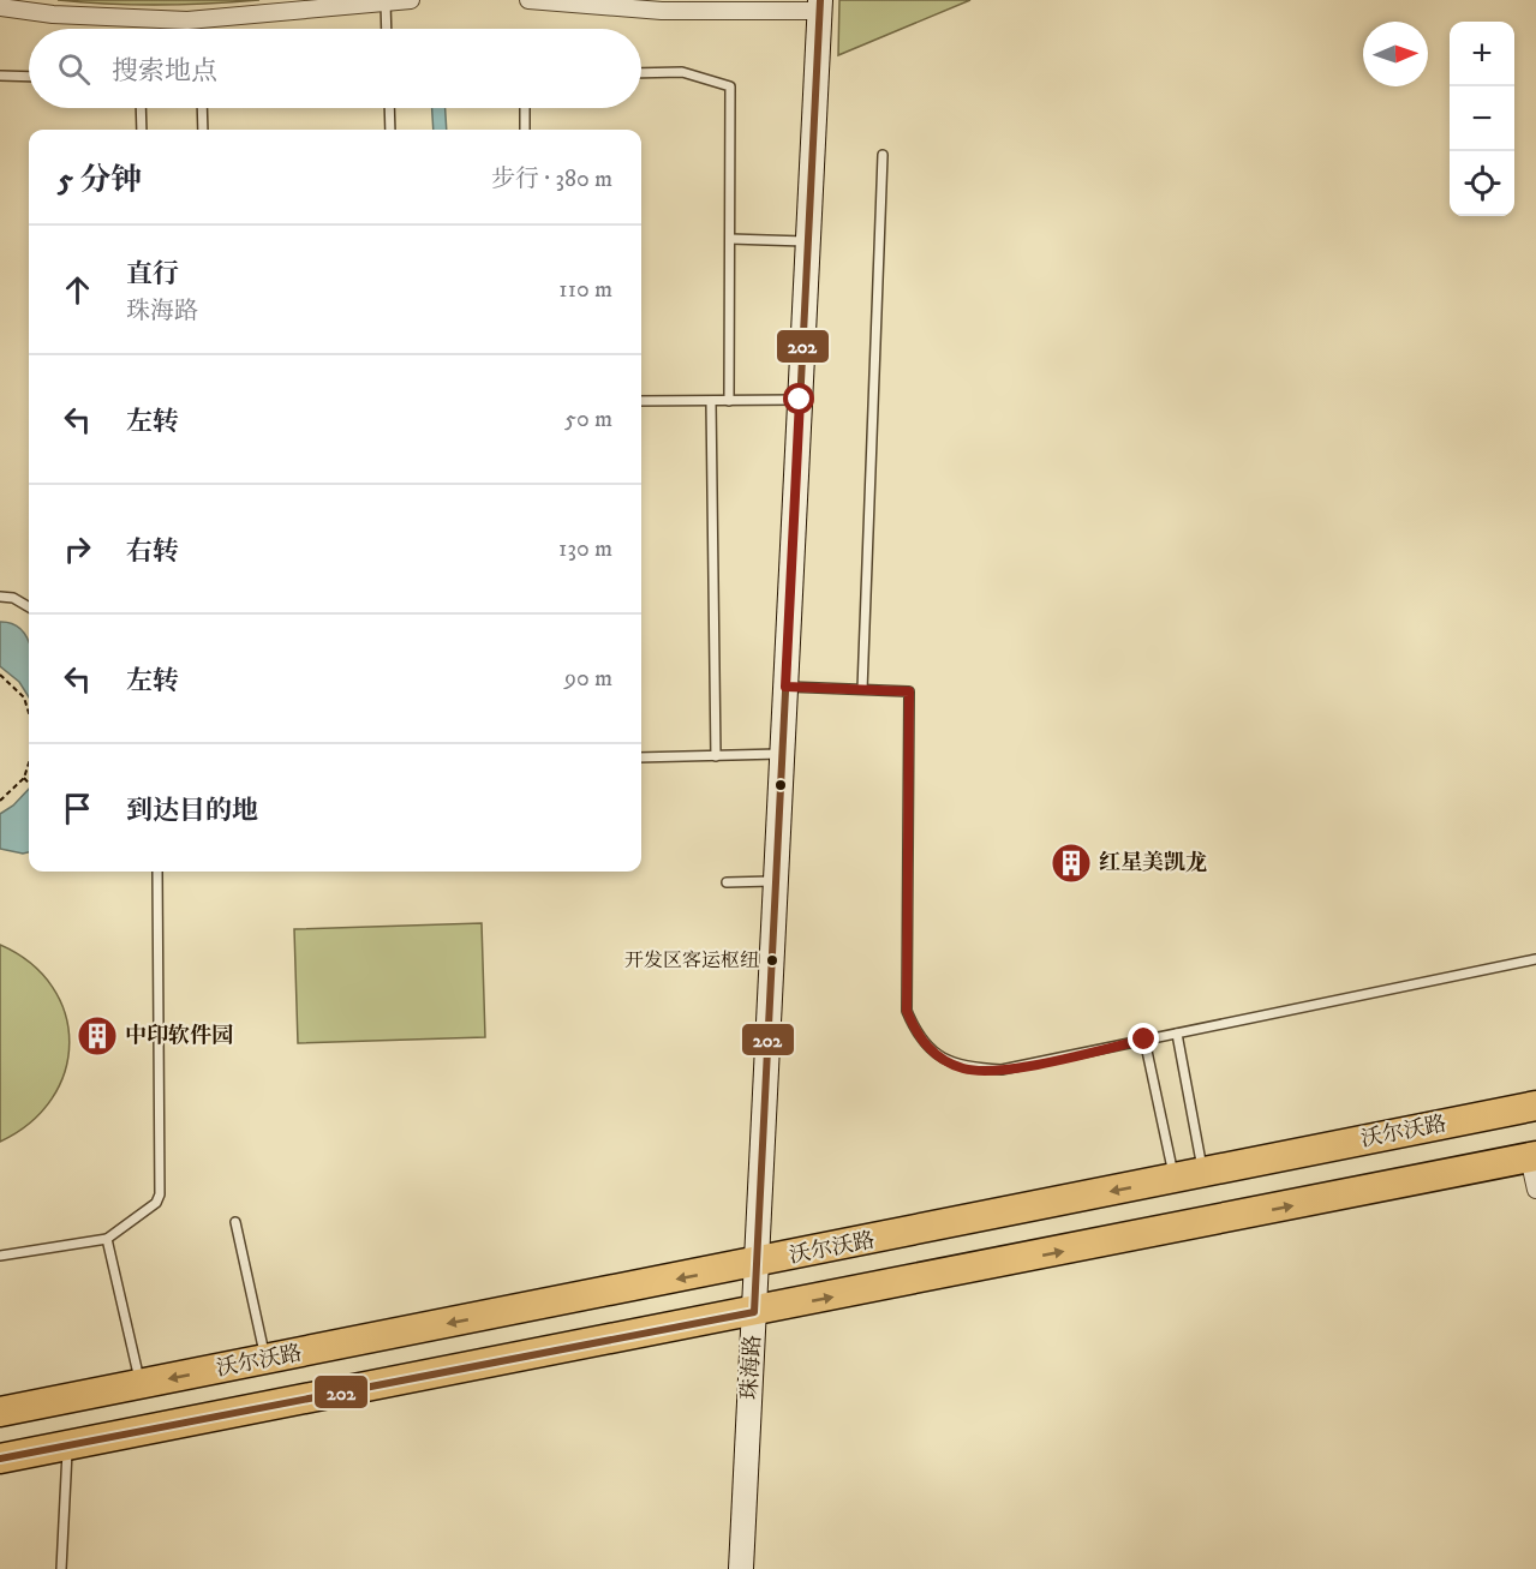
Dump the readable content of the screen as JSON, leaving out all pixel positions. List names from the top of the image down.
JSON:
{
  "streets": {
    "highway": ["沃尔沃路"],
    "main road": ["珠海路"]
  },
  "crossings": [
    ["沃尔沃路", "珠海路"]
  ],
  "places": {
    "building": ["红星美凯龙", "中印软件园"],
    "other": ["开发区客运枢纽"]
  },
  "lines": ["transit line 202"],
  "north": "right",
  "page": {
    "map_buttons": ["+", "−"],
    "search": "搜索地点",
    "heading": ["5 分钟", "步行 · 380 m"],
    "list": [
      ["直行", "珠海路", "110 m"],
      ["左转", "50 m"],
      ["右转", "130 m"],
      ["左转", "90 m"],
      "到达目的地"
    ]
  }
}
